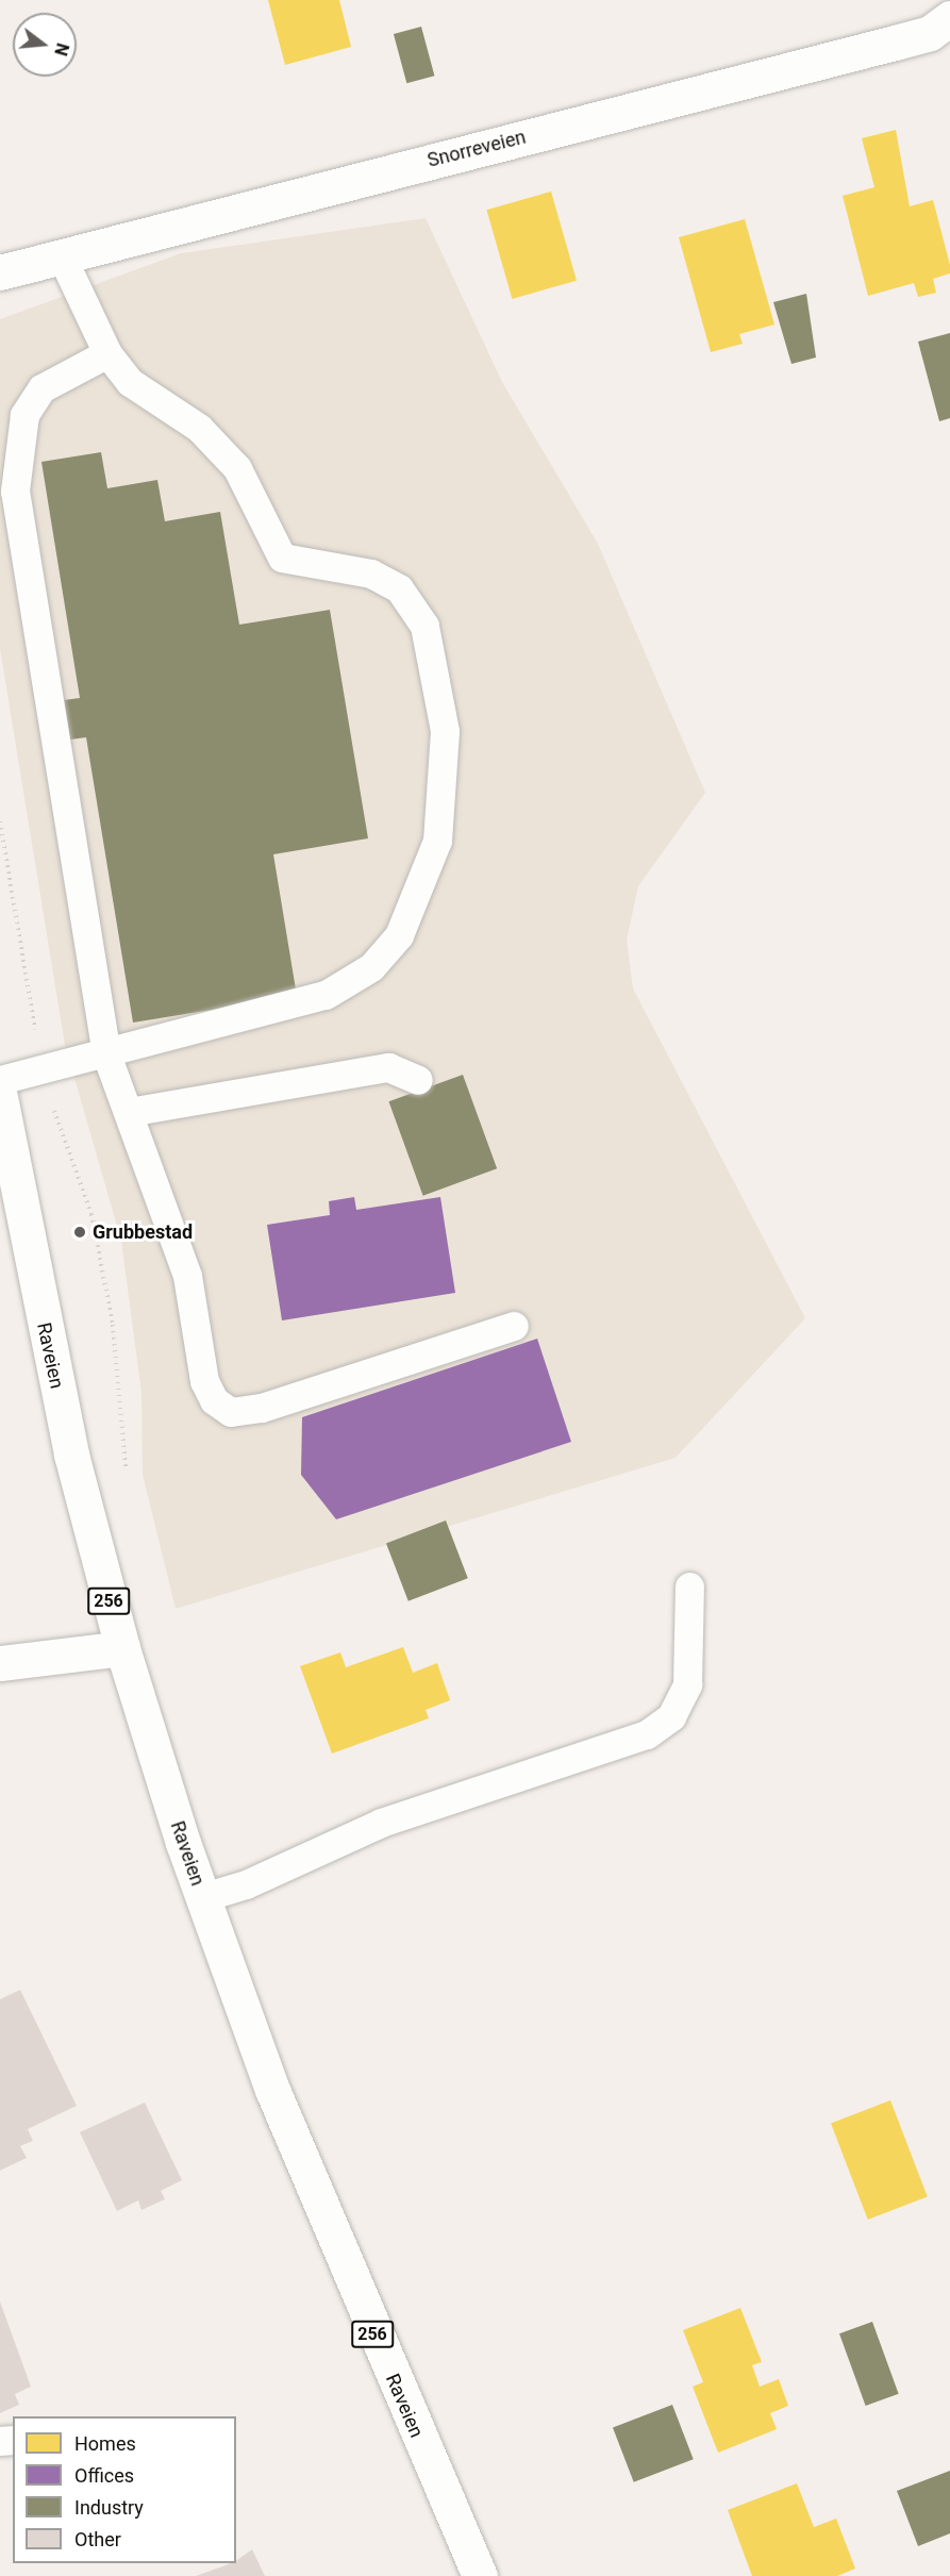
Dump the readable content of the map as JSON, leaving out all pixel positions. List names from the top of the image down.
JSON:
{
  "streets": {
    "main road": ["Snorreveien", "Raveien", "256"]
  },
  "places": ["Grubbestad"],
  "legend": [
    "Homes",
    "Offices",
    "Industry",
    "Other"
  ],
  "north": "right"
}
